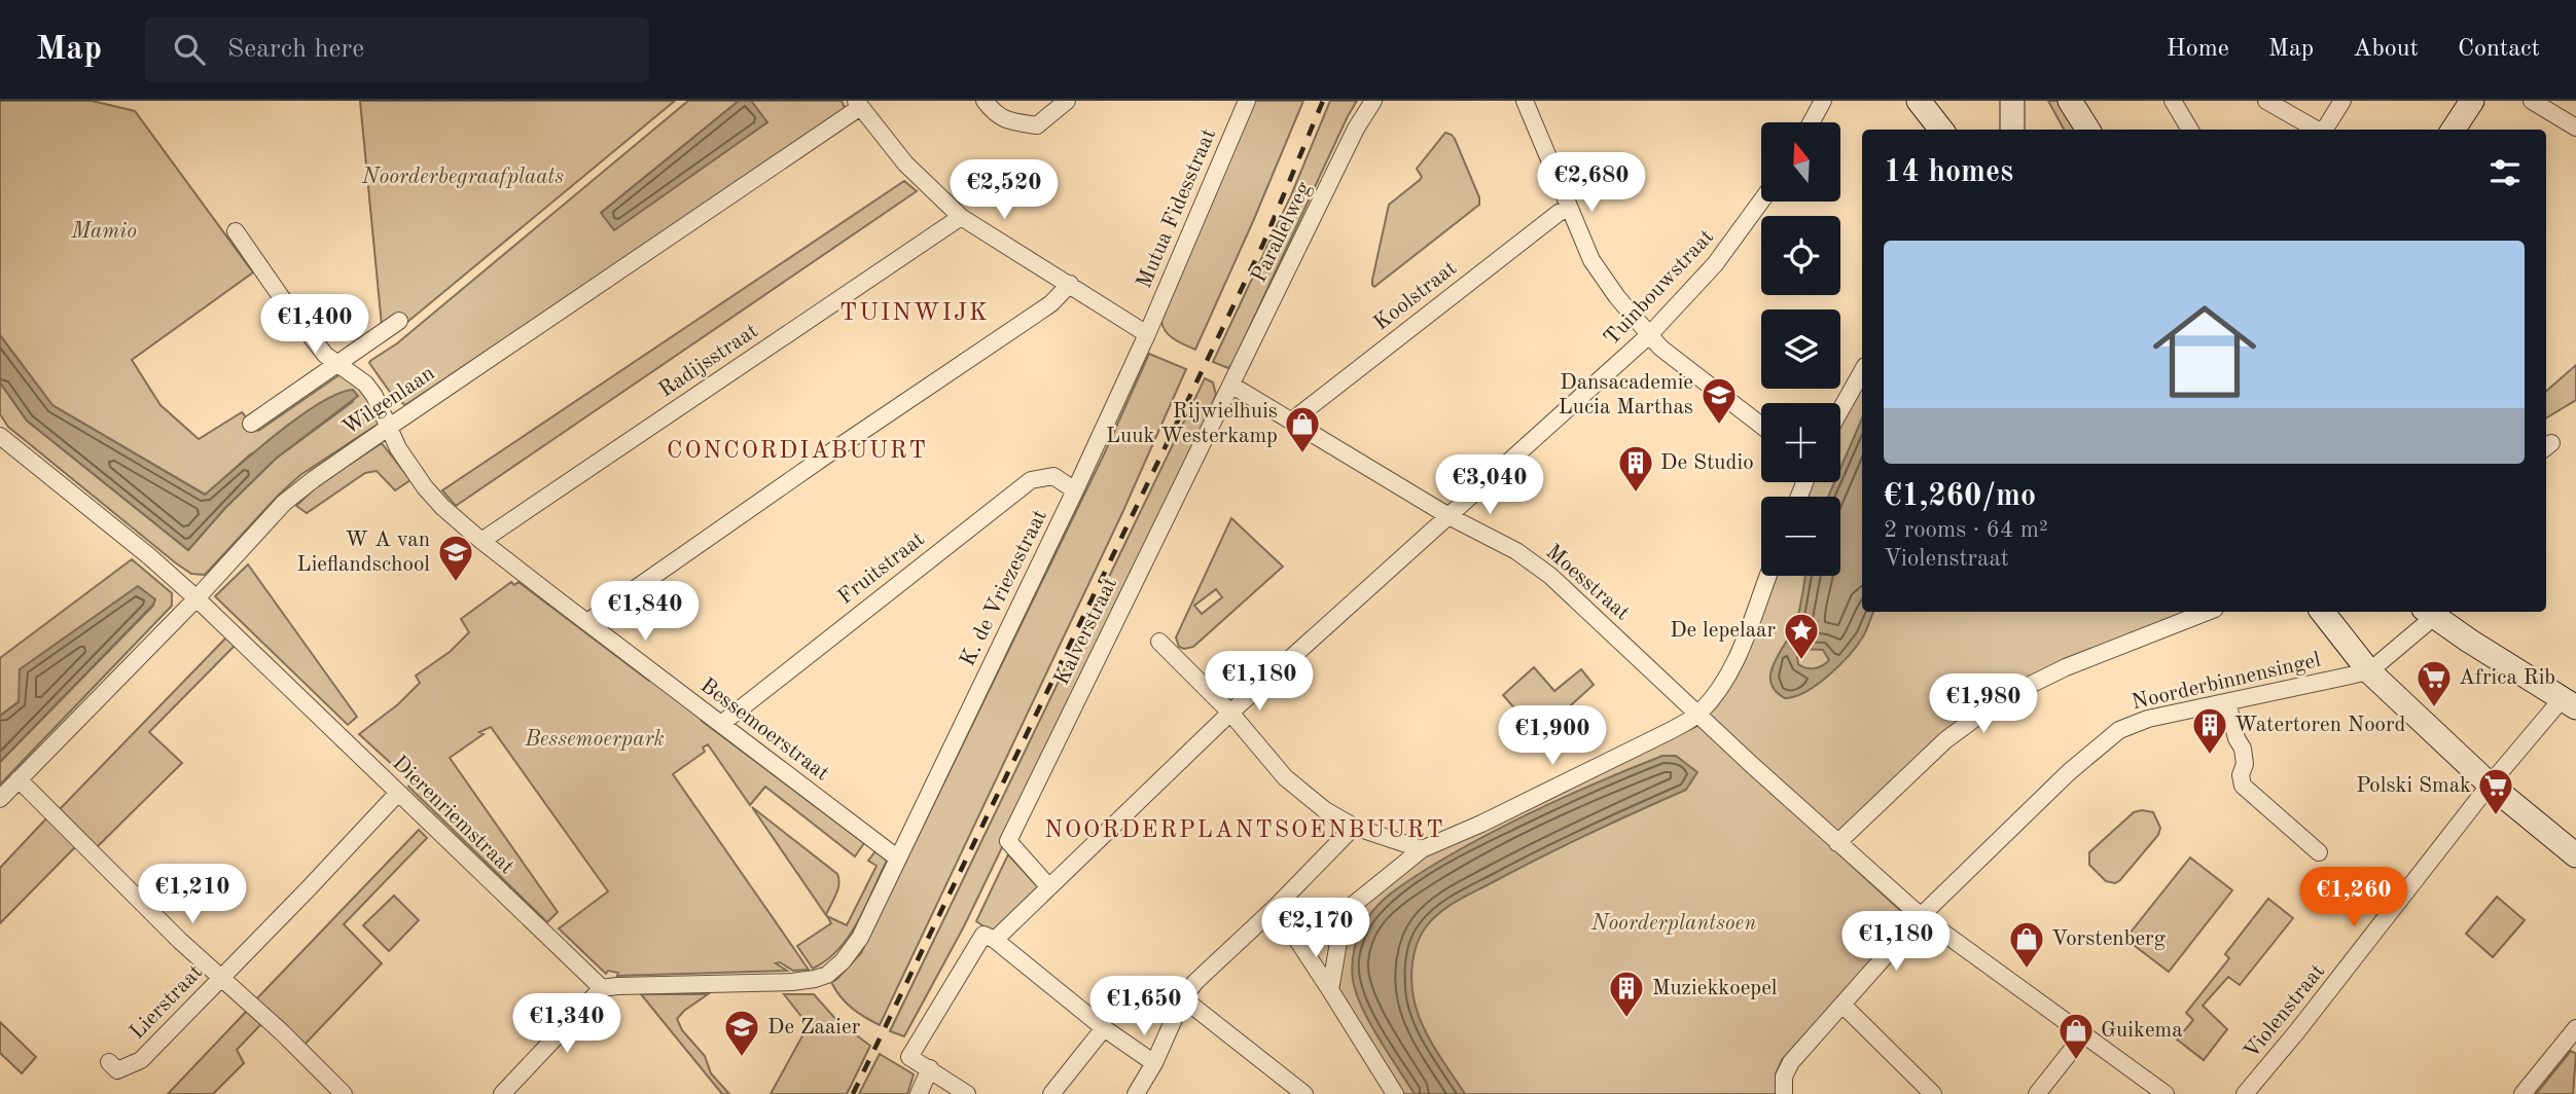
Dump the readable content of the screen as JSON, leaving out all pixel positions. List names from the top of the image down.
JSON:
{
  "streets": {
    "street": [
      "Mutua Fidesstraat",
      "Parallelweg",
      "Tuinbouwstraat",
      "Koolstraat",
      "Radijsstraat",
      "Wilgenlaan",
      "Fruitstraat",
      "Moesstraat",
      "K. de Vriezestraat",
      "Kalverstraat",
      "Noorderbinnensingel",
      "Bessemoerstraat",
      "Dierenriemstraat",
      "Lierstraat",
      "Violenstraat"
    ]
  },
  "crossings": [
    ["Mutua Fidesstraat", "K. de Vriezestraat"],
    ["Parallelweg", "Moesstraat"],
    ["Parallelweg", "Kalverstraat"],
    ["Tuinbouwstraat", "Moesstraat"],
    ["Tuinbouwstraat", "Kalverstraat"],
    ["Koolstraat", "Moesstraat"],
    ["Radijsstraat", "Bessemoerstraat"],
    ["Wilgenlaan", "Bessemoerstraat"],
    ["Wilgenlaan", "Dierenriemstraat"],
    ["Fruitstraat", "K. de Vriezestraat"],
    ["Fruitstraat", "Bessemoerstraat"],
    ["Moesstraat", "Kalverstraat"],
    ["Moesstraat", "Noorderbinnensingel"],
    ["K. de Vriezestraat", "Bessemoerstraat"],
    ["Dierenriemstraat", "Lierstraat"]
  ],
  "districts": ["TUINWIJK", "CONCORDIABUURT", "NOORDERPLANTSOENBUURT"],
  "parks": [
    "Noorderbegraafplaats",
    "Mamio",
    "Bessemoerpark",
    "Noorderplantsoen"
  ],
  "places": {
    "school or university": ["Dansacademie Lucia Marthas", "W A van Lieflandschool", "De Zaaier"],
    "shop": ["Rijwielhuis Luuk Westerkamp", "Vorstenberg", "Guikema"],
    "building": ["De Studio", "Watertoren Noord", "Muziekkoepel"],
    "place": ["De lepelaar"],
    "supermarket": ["Africa Rib", "Polski Smak"]
  },
  "north": "top",
  "page": {
    "header": "Map",
    "search": "Search here",
    "nav": [
      "Home",
      "Map",
      "About",
      "Contact"
    ],
    "map_buttons": ["+", "−"],
    "heading": "14 homes",
    "price": [
      "€2,680",
      "€2,520",
      "€1,400",
      "€3,040",
      "€1,840",
      "€1,180",
      "€1,980",
      "€1,900",
      "€1,210",
      "€1,260",
      "€2,170",
      "€1,180",
      "€1,650",
      "€1,340"
    ],
    "list": [
      {
        "name": "€1,260/mo",
        "note": "2 rooms · 64 m² · Violenstraat"
      }
    ]
  }
}
